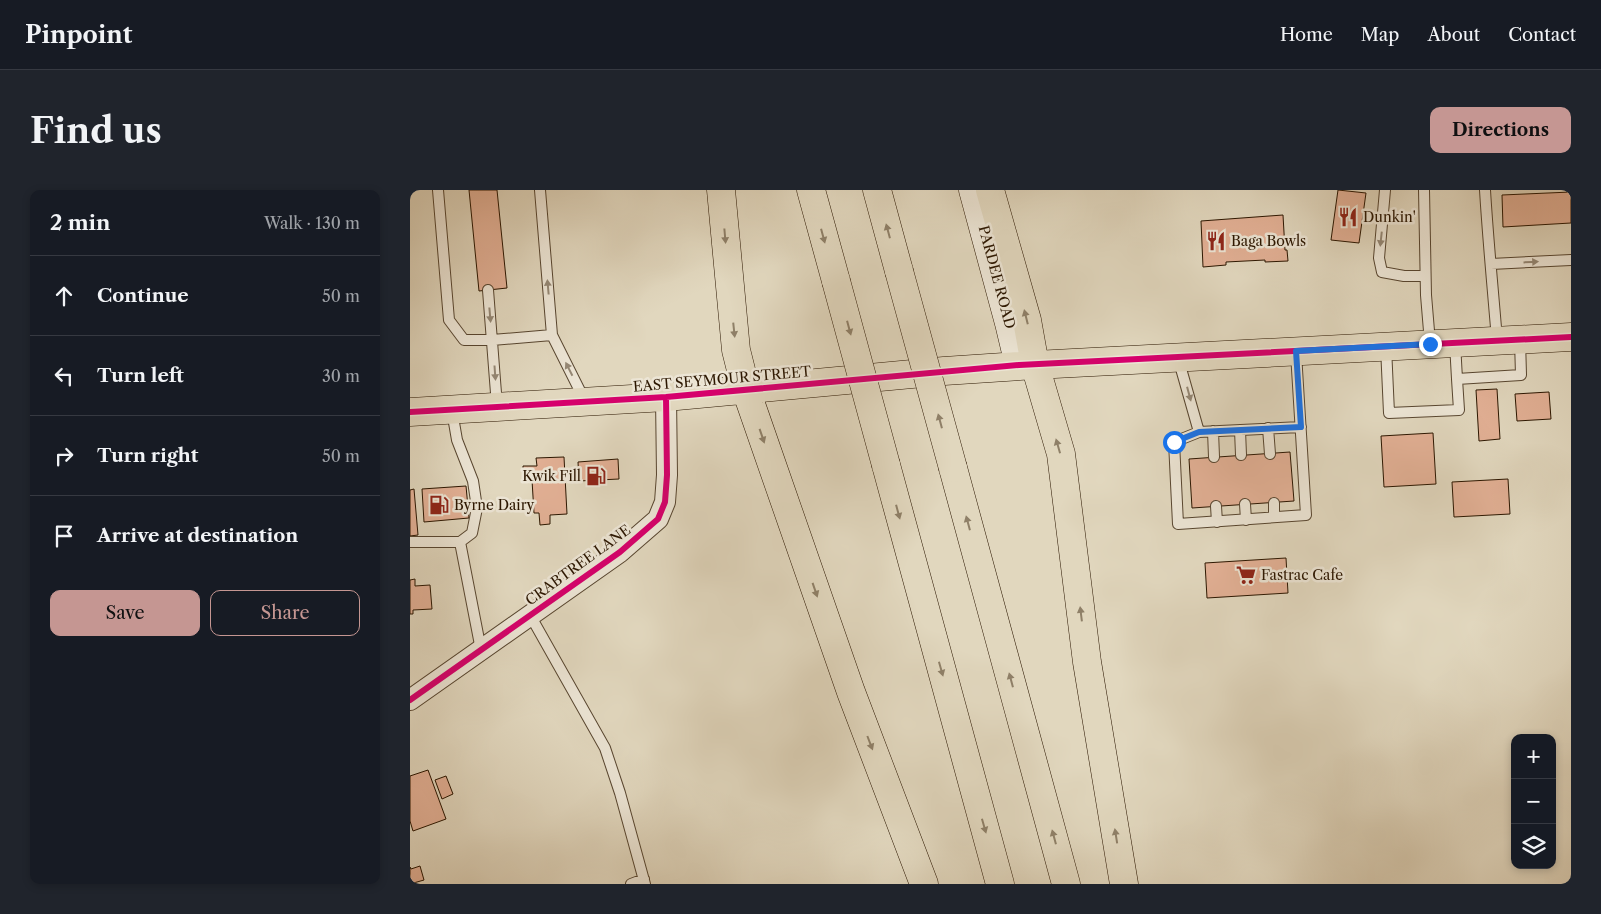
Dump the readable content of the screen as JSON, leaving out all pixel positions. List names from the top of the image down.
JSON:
{
  "streets": {
    "main road": ["PARDEE ROAD", "EAST SEYMOUR STREET"],
    "street": ["CRABTREE LANE"]
  },
  "crossings": [
    ["PARDEE ROAD", "EAST SEYMOUR STREET"],
    ["EAST SEYMOUR STREET", "CRABTREE LANE"]
  ],
  "places": {
    "restaurant": ["Dunkin'", "Baga Bowls"],
    "fuel station": ["Kwik Fill", "Byrne Dairy"],
    "supermarket": ["Fastrac Cafe"]
  },
  "page": {
    "header": "Pinpoint",
    "nav": [
      "Home",
      "Map",
      "About",
      "Contact"
    ],
    "buttons": [
      "Directions",
      ["Save", "Share"]
    ],
    "title": "Find us",
    "heading": ["2 min", "Walk · 130 m"],
    "list": [
      ["Continue", "50 m"],
      ["Turn left", "30 m"],
      ["Turn right", "50 m"],
      "Arrive at destination"
    ],
    "map_buttons": ["+", "−"]
  }
}
